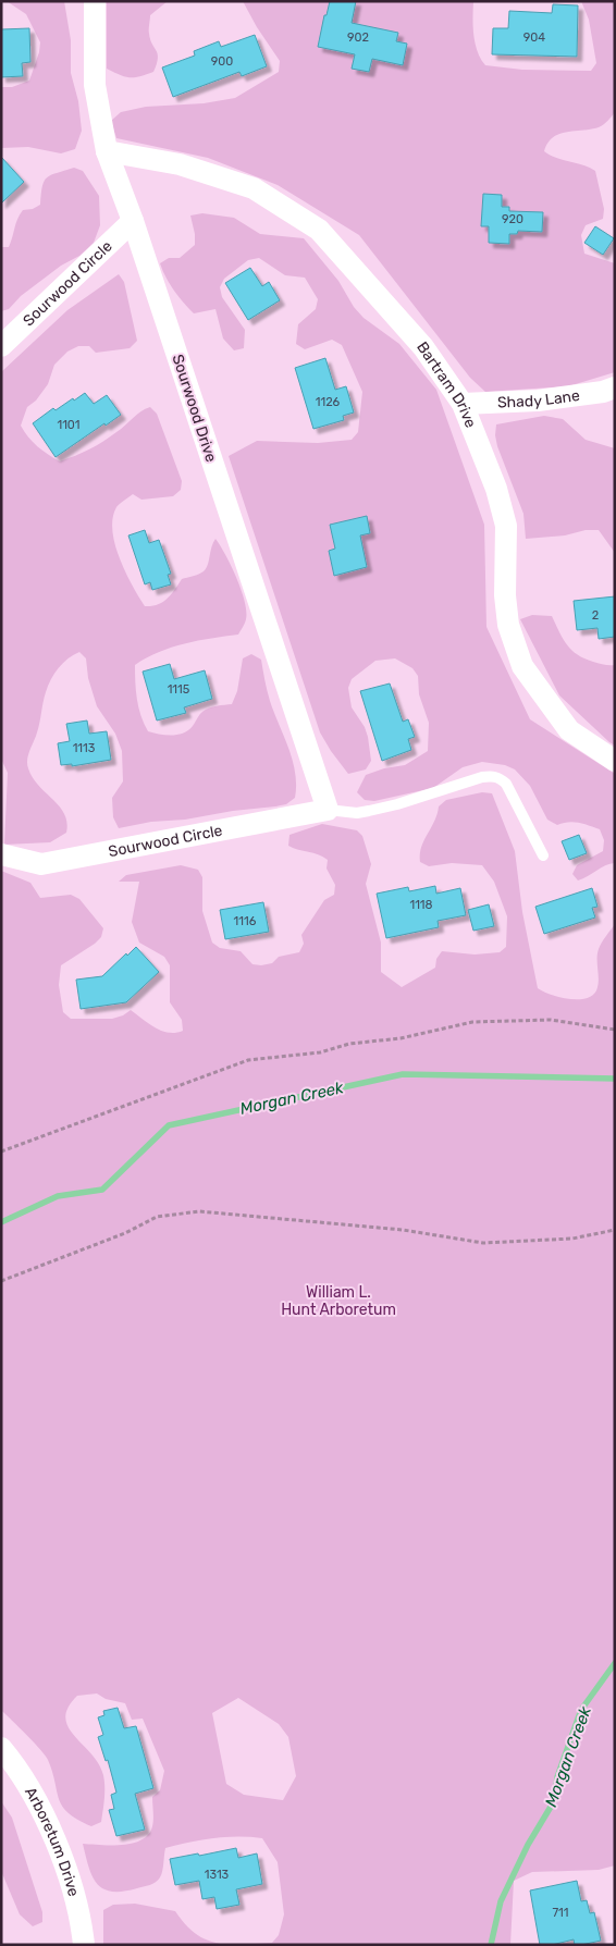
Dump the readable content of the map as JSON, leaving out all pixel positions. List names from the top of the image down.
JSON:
{
  "streets": {
    "street": [
      "Sourwood Circle",
      "Bartram Drive",
      "Shady Lane",
      "Sourwood Drive",
      "Arboretum Drive"
    ]
  },
  "crossings": [
    ["Sourwood Circle", "Sourwood Drive"],
    ["Bartram Drive", "Shady Lane"],
    ["Bartram Drive", "Sourwood Drive"]
  ],
  "water": ["Morgan Creek"],
  "parks": ["William L. Hunt Arboretum"],
  "house_numbers": [
    "902",
    "904",
    "900",
    "920",
    "1126",
    "1101",
    "2",
    "1115",
    "1113",
    "1118",
    "1116",
    "1313",
    "711"
  ]
}
